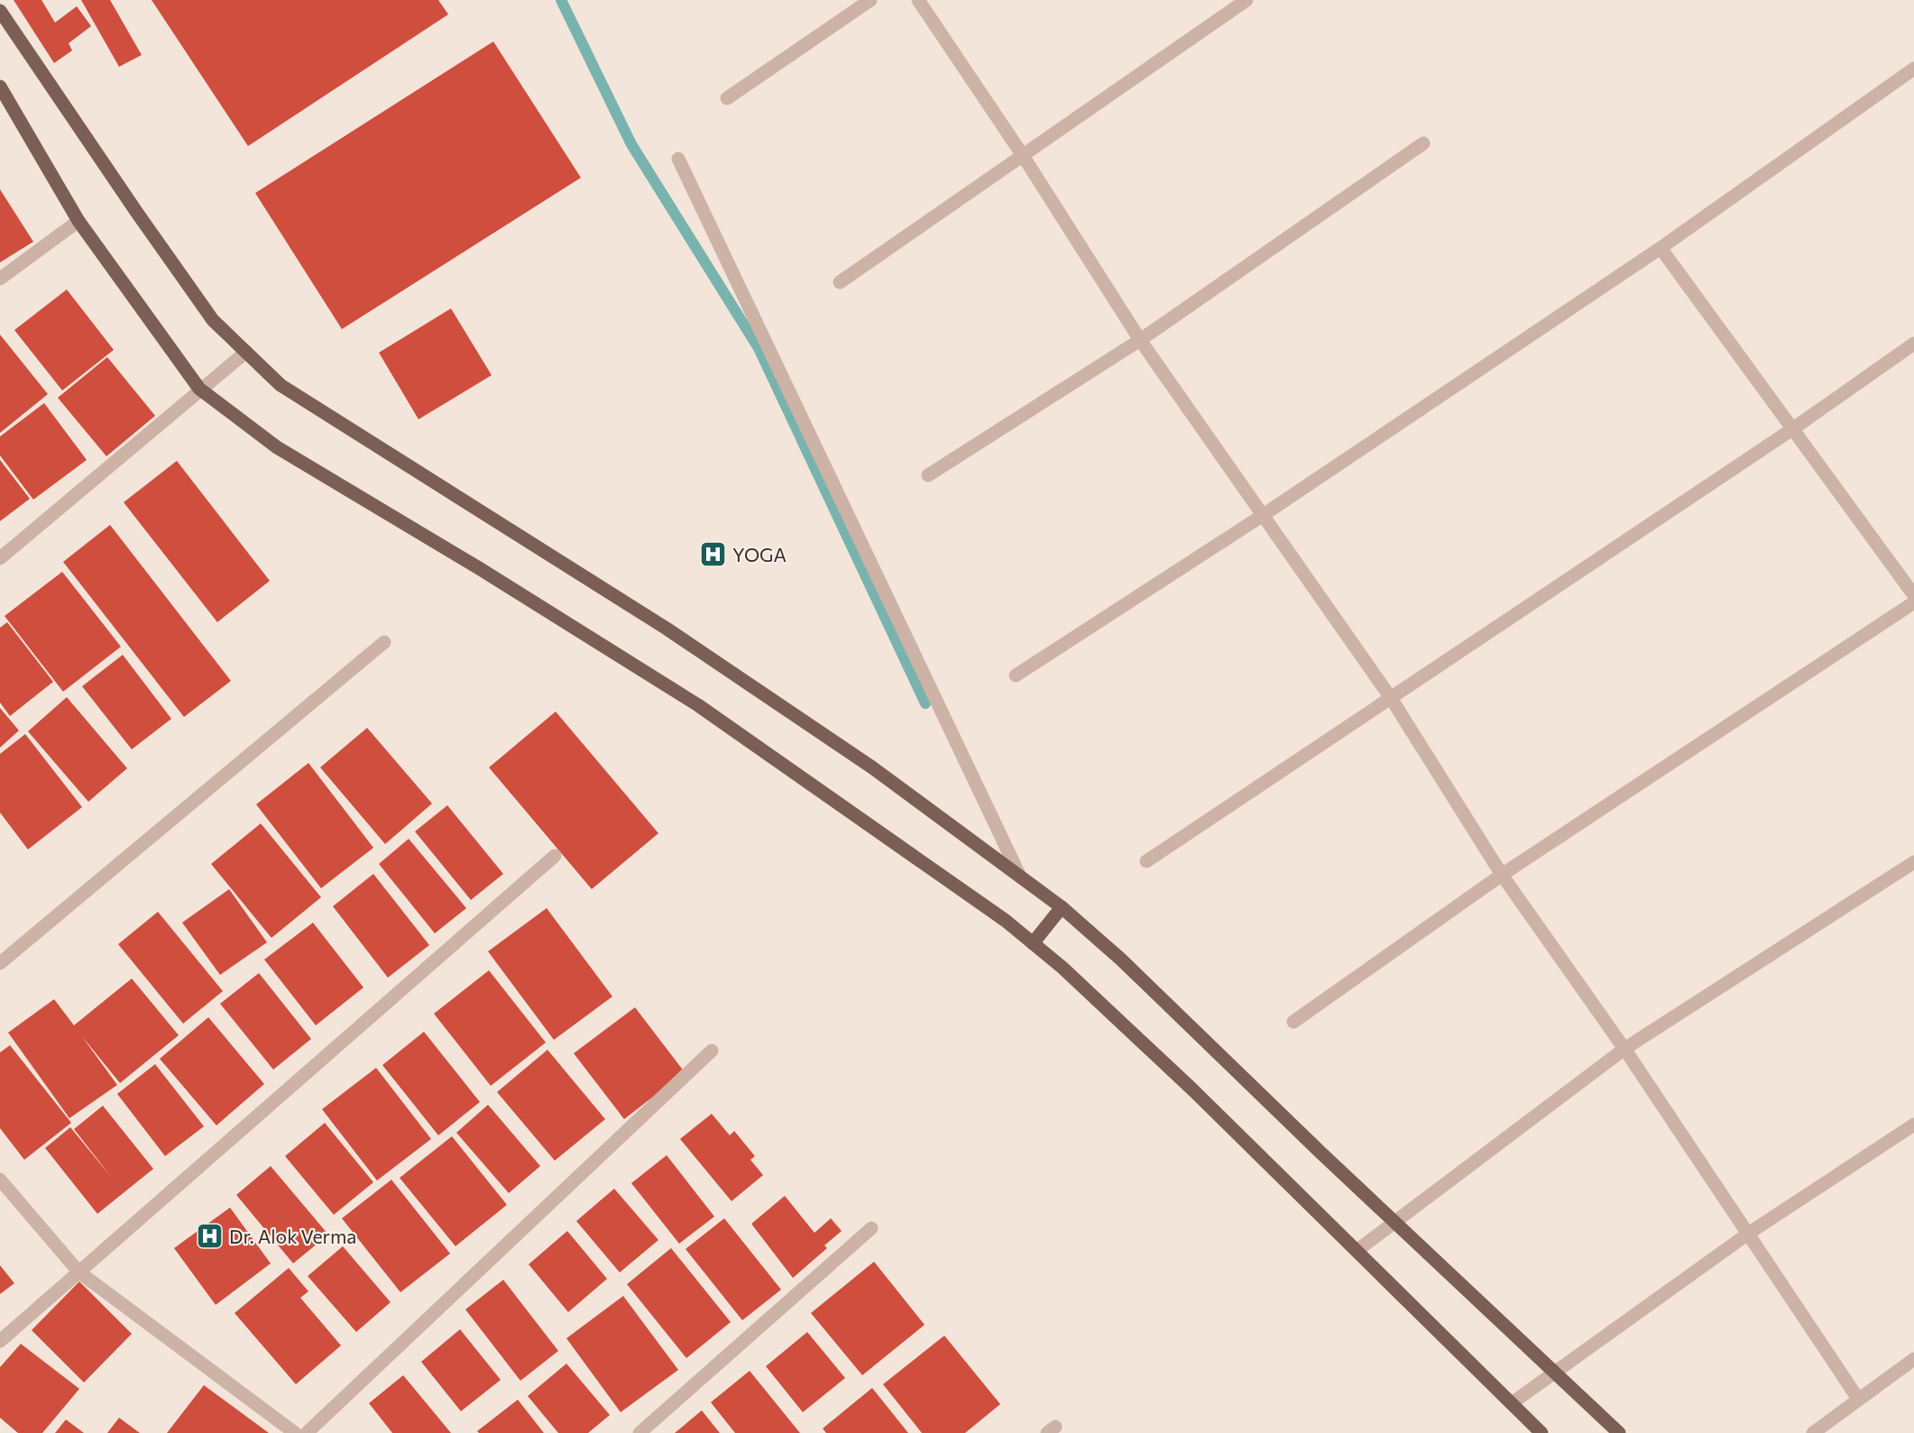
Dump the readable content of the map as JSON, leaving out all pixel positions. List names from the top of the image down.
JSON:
{
  "places": {
    "hospital": ["YOGA", "Dr. Alok Verma"]
  }
}
